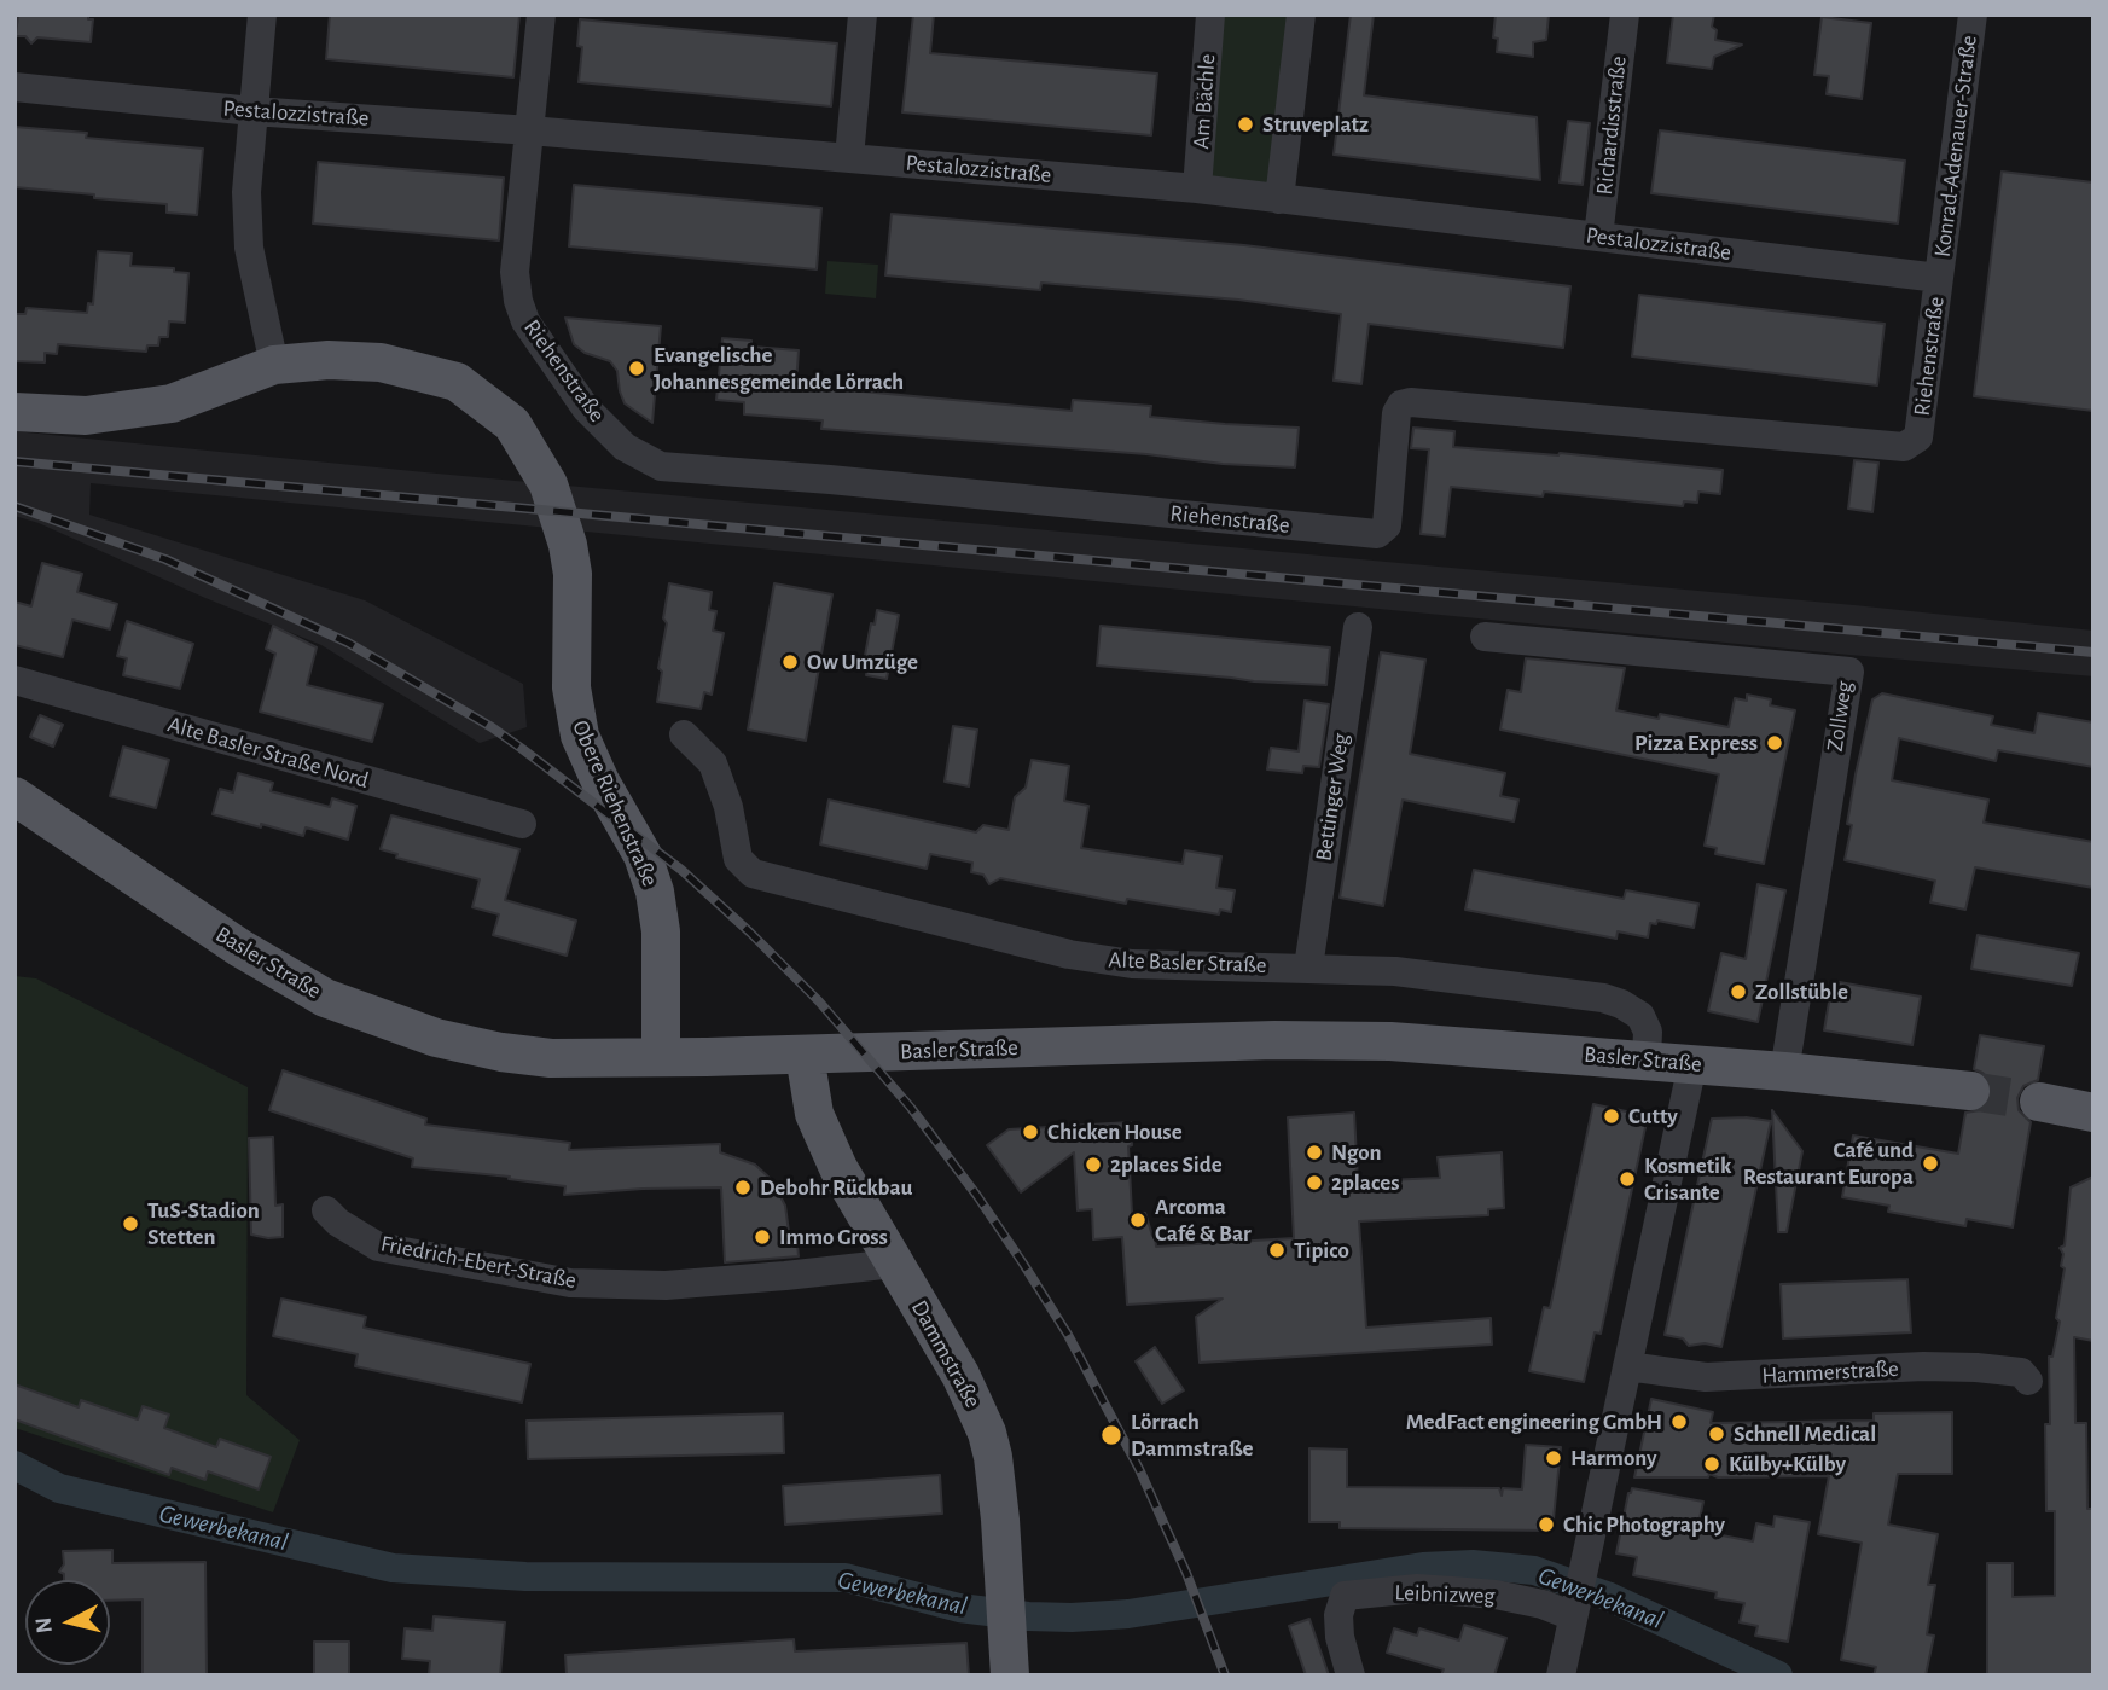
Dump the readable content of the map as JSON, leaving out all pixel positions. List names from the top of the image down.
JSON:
{
  "streets": {
    "main road": ["Obere Riehenstraße", "Basler Straße", "Dammstraße"],
    "street": [
      "Am Bächle",
      "Pestalozzistraße",
      "Richardisstraße",
      "Konrad-Adenauer-Straße",
      "Riehenstraße",
      "Zollweg",
      "Alte Basler Straße Nord",
      "Bettinger Weg",
      "Alte Basler Straße",
      "Friedrich-Ebert-Straße",
      "Hammerstraße",
      "Leibnizweg"
    ]
  },
  "crossings": [
    ["Am Bächle", "Pestalozzistraße"],
    ["Pestalozzistraße", "Richardisstraße"],
    ["Pestalozzistraße", "Konrad-Adenauer-Straße"],
    ["Pestalozzistraße", "Riehenstraße"],
    ["Konrad-Adenauer-Straße", "Riehenstraße"],
    ["Zollweg", "Basler Straße"],
    ["Bettinger Weg", "Alte Basler Straße"],
    ["Obere Riehenstraße", "Basler Straße"],
    ["Basler Straße", "Alte Basler Straße"],
    ["Basler Straße", "Dammstraße"],
    ["Friedrich-Ebert-Straße", "Dammstraße"]
  ],
  "water": ["Gewerbekanal"],
  "places": [
    "Struveplatz",
    "Evangelische Johannesgemeinde Lörrach",
    "Ow Umzüge",
    "Pizza Express",
    "Zollstüble",
    "Cutty",
    "Chicken House",
    "Ngon",
    "Café und Restaurant Europa",
    "2places Side",
    "Kosmetik Crisante",
    "2places",
    "Debohr Rückbau",
    "Arcoma Café & Bar",
    "TuS-Stadion Stetten",
    "Immo Gross",
    "Tipico",
    "MedFact engineering GmbH",
    "Schnell Medical",
    "Lörrach Dammstraße",
    "Harmony",
    "Külby+Külby",
    "Chic Photography"
  ],
  "north": "left"
}
